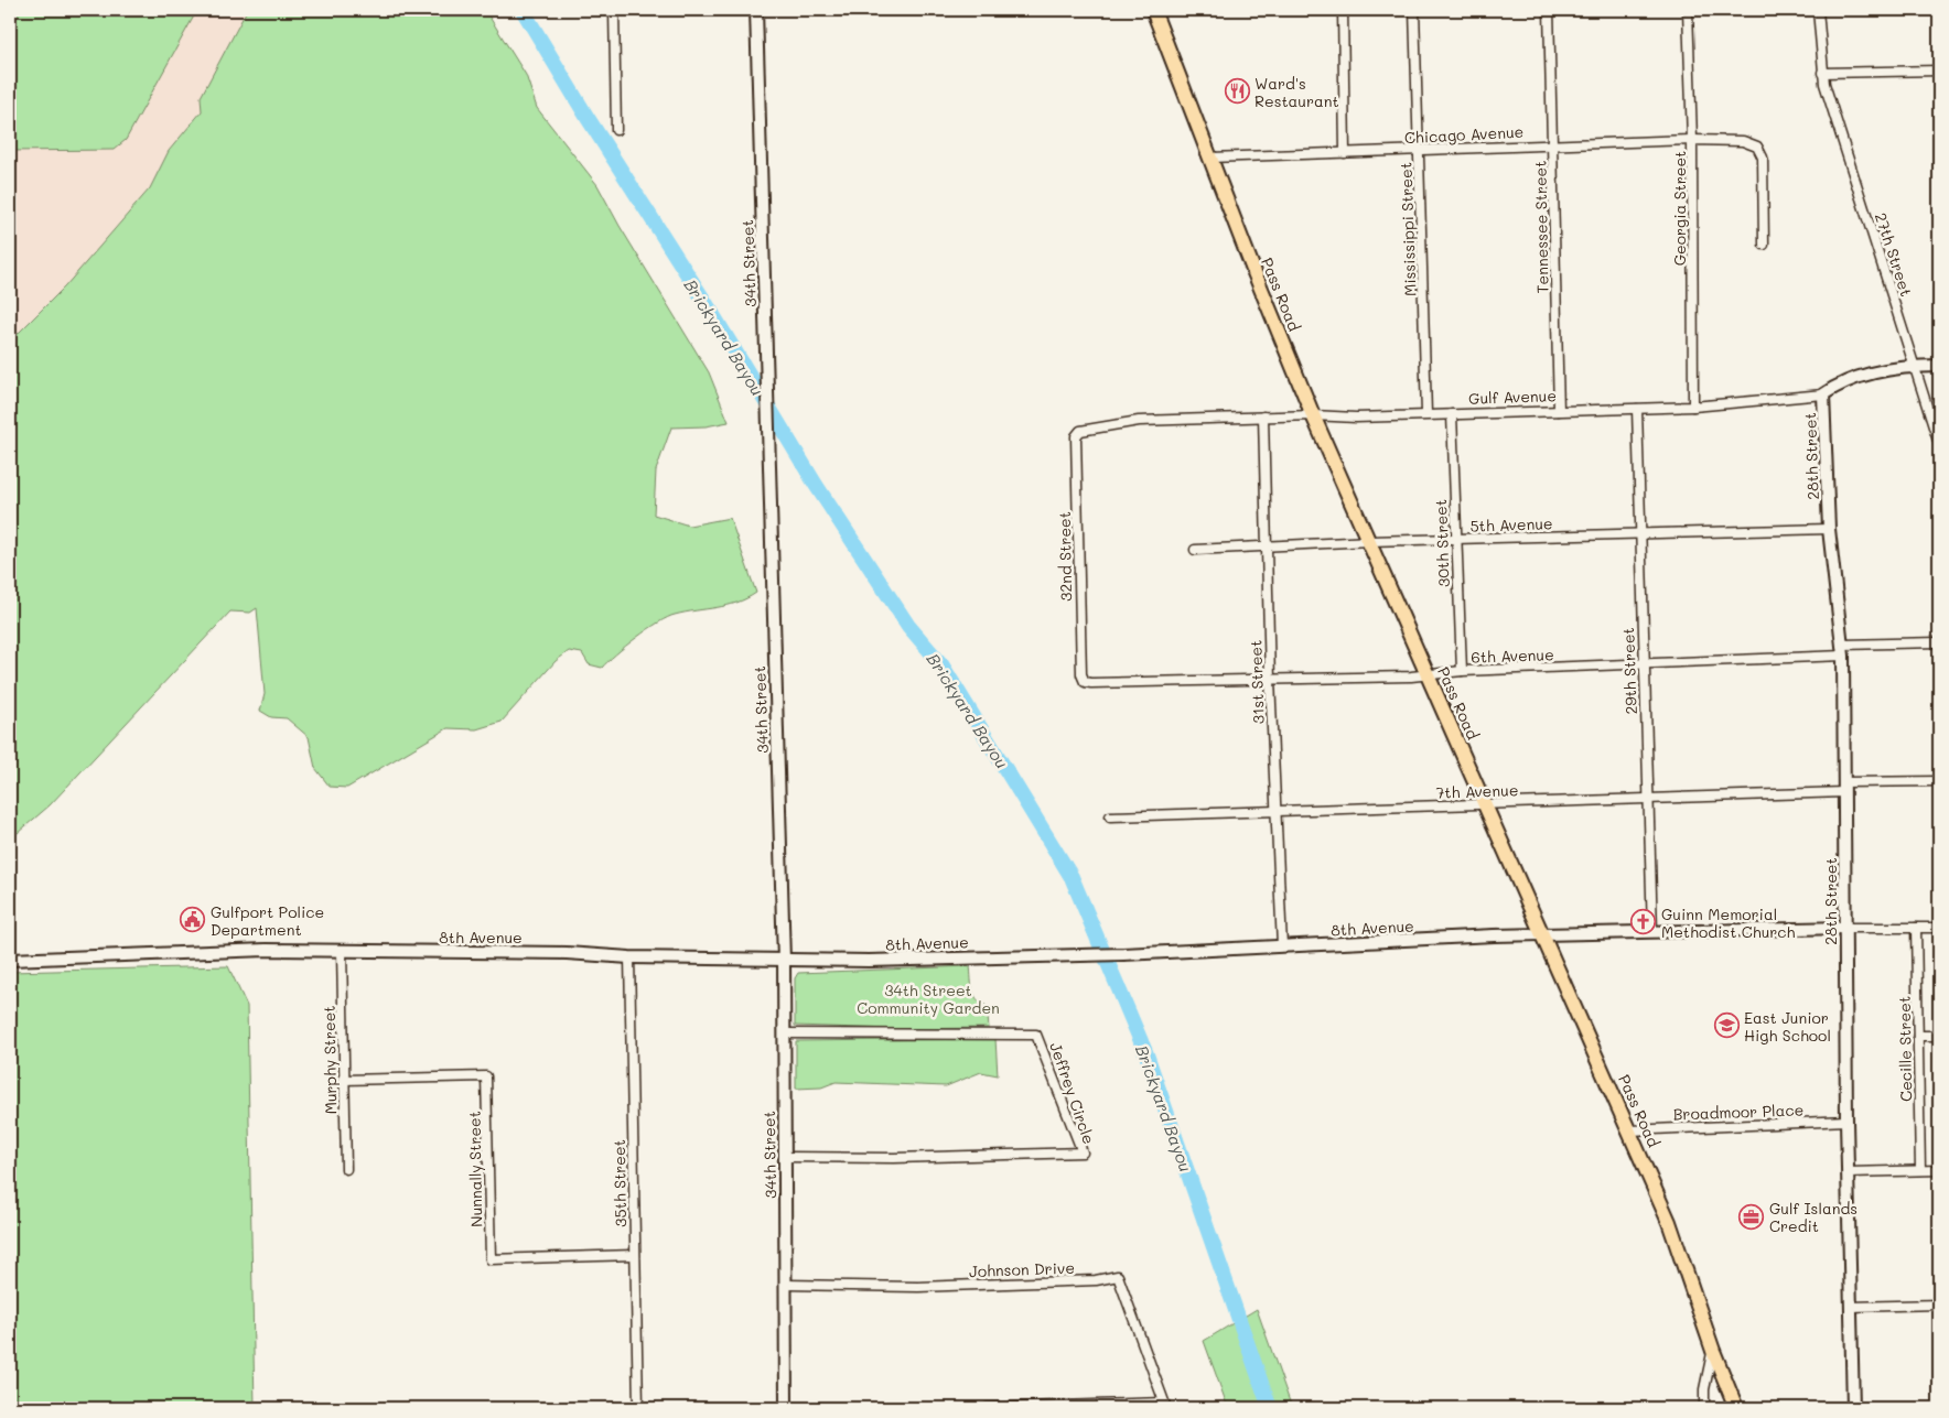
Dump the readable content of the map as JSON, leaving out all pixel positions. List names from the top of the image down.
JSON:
{
  "streets": {
    "main road": ["Pass Road"],
    "street": [
      "Chicago Avenue",
      "Georgia Street",
      "Tennessee Street",
      "Mississippi Street",
      "27th Street",
      "34th Street",
      "Gulf Avenue",
      "28th Street",
      "5th Avenue",
      "30th Street",
      "32nd Street",
      "6th Avenue",
      "29th Street",
      "31st Street",
      "7th Avenue",
      "8th Avenue",
      "Cecille Street",
      "Murphy Street",
      "Jeffrey Circle",
      "Broadmoor Place",
      "Nunnally Street",
      "35th Street",
      "Johnson Drive"
    ]
  },
  "crossings": [
    ["Chicago Avenue", "Georgia Street"],
    ["Chicago Avenue", "Tennessee Street"],
    ["Chicago Avenue", "Mississippi Street"],
    ["Chicago Avenue", "Pass Road"],
    ["Georgia Street", "Gulf Avenue"],
    ["Tennessee Street", "Gulf Avenue"],
    ["Mississippi Street", "Gulf Avenue"],
    ["27th Street", "Gulf Avenue"],
    ["34th Street", "8th Avenue"],
    ["34th Street", "Jeffrey Circle"],
    ["34th Street", "Johnson Drive"],
    ["Pass Road", "Gulf Avenue"],
    ["Pass Road", "5th Avenue"],
    ["Pass Road", "6th Avenue"],
    ["Pass Road", "7th Avenue"],
    ["Pass Road", "8th Avenue"],
    ["Pass Road", "Broadmoor Place"],
    ["Gulf Avenue", "28th Street"],
    ["Gulf Avenue", "30th Street"],
    ["Gulf Avenue", "32nd Street"],
    ["Gulf Avenue", "29th Street"],
    ["Gulf Avenue", "31st Street"],
    ["28th Street", "5th Avenue"],
    ["28th Street", "6th Avenue"],
    ["28th Street", "7th Avenue"],
    ["28th Street", "8th Avenue"],
    ["28th Street", "Broadmoor Place"],
    ["5th Avenue", "30th Street"],
    ["5th Avenue", "29th Street"],
    ["5th Avenue", "31st Street"],
    ["30th Street", "6th Avenue"],
    ["32nd Street", "6th Avenue"],
    ["6th Avenue", "29th Street"],
    ["6th Avenue", "31st Street"],
    ["29th Street", "7th Avenue"],
    ["29th Street", "8th Avenue"],
    ["31st Street", "7th Avenue"],
    ["31st Street", "8th Avenue"],
    ["8th Avenue", "Murphy Street"],
    ["8th Avenue", "35th Street"],
    ["Murphy Street", "Nunnally Street"],
    ["Nunnally Street", "35th Street"]
  ],
  "water": ["Brickyard Bayou"],
  "parks": ["34th Street Community Garden"],
  "places": {
    "restaurant": ["Ward's Restaurant"],
    "public building": ["Gulfport Police Department"],
    "church": ["Guinn Memorial Methodist Church"],
    "school or university": ["East Junior High School"],
    "office": ["Gulf Islands Credit"]
  }
}
